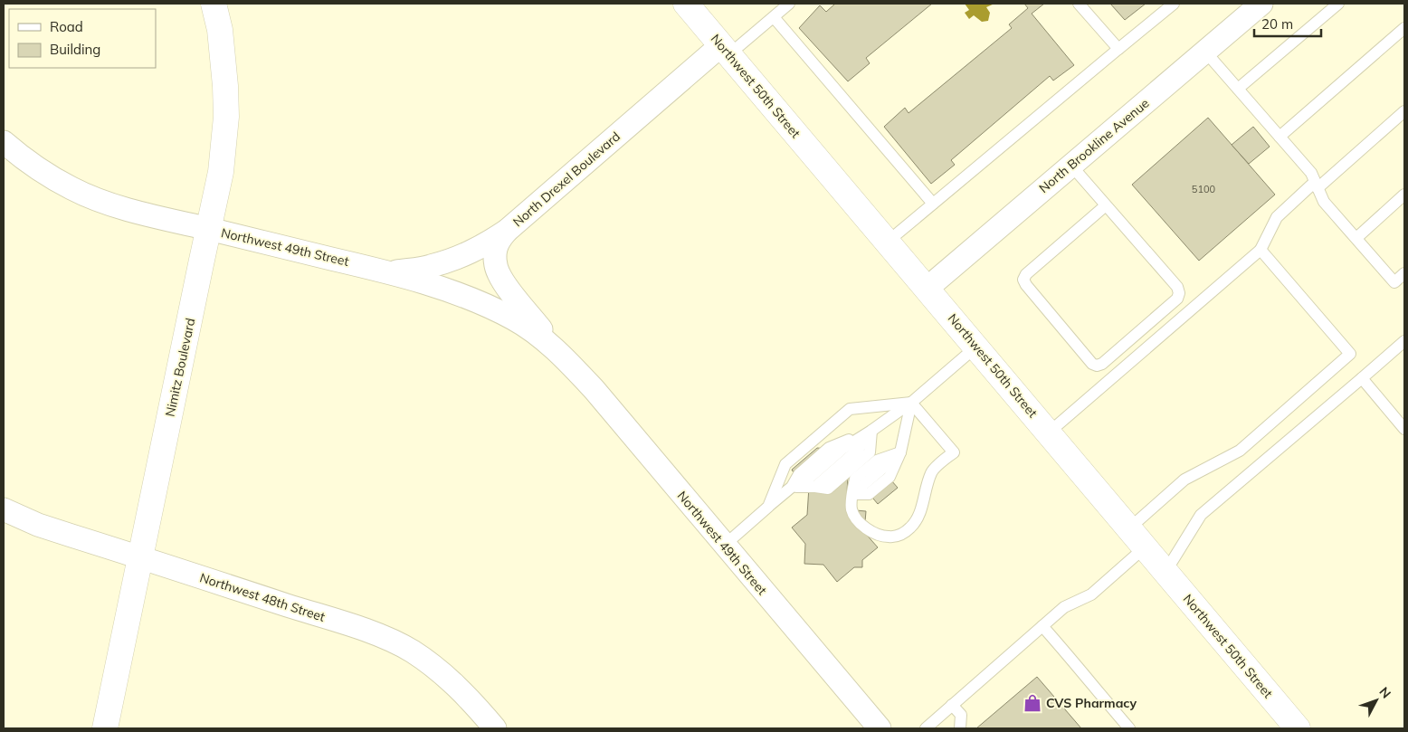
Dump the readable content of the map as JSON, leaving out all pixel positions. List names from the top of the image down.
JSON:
{
  "streets": {
    "main road": ["Northwest 50th Street", "Nimitz Boulevard"],
    "street": [
      "North Brookline Avenue",
      "North Drexel Boulevard",
      "Northwest 49th Street",
      "Northwest 48th Street"
    ]
  },
  "crossings": [
    ["Northwest 50th Street", "North Brookline Avenue"],
    ["Northwest 50th Street", "North Drexel Boulevard"],
    ["North Drexel Boulevard", "Northwest 49th Street"],
    ["Northwest 49th Street", "Nimitz Boulevard"],
    ["Nimitz Boulevard", "Northwest 48th Street"]
  ],
  "places": {
    "shop": ["CVS Pharmacy"]
  },
  "house_numbers": ["5100"],
  "legend": ["Road", "Building"],
  "scale_bar": "20 m",
  "north": "top right"
}
